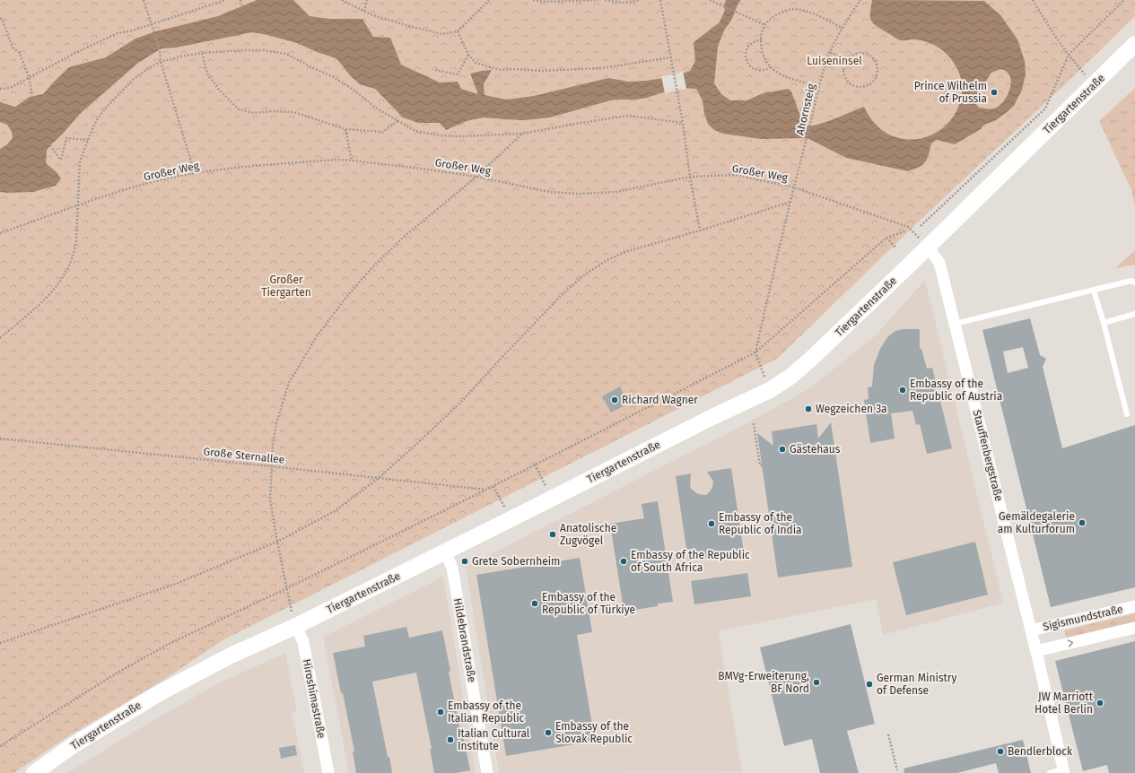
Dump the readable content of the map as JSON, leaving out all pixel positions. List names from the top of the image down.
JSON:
{
  "streets": {
    "main road": ["Tiergartenstraße"],
    "street": [
      "Stauffenbergstraße",
      "Sigismundstraße",
      "Hildebrandstraße",
      "Hiroshimastraße"
    ],
    "path": ["Ahornsteig", "Großer Weg", "Große Sternallee"]
  },
  "crossings": [
    ["Tiergartenstraße", "Großer Weg"],
    ["Tiergartenstraße", "Stauffenbergstraße"],
    ["Tiergartenstraße", "Hildebrandstraße"],
    ["Tiergartenstraße", "Hiroshimastraße"],
    ["Ahornsteig", "Großer Weg"],
    ["Großer Weg", "Stauffenbergstraße"],
    ["Stauffenbergstraße", "Sigismundstraße"]
  ],
  "parks": ["Luiseninsel", "Großer Tiergarten"],
  "places": [
    "Prince Wilhelm of Prussia",
    "Embassy of the Republic of Austria",
    "Richard Wagner",
    "Wegzeichen 3a",
    "Gästehaus",
    "Gemäldegalerie am Kulturforum",
    "Embassy of the Republic of India",
    "Anatolische Zugvögel",
    "Grete Sobernheim",
    "Embassy of the Republic of South Africa",
    "Embassy of the Republic of Türkiye",
    "BMVg-Erweiterung, BF Nord",
    "German Ministry of Defense",
    "JW Marriott Hotel Berlin",
    "Embassy of the Italian Republic",
    "Embassy of the Slovak Republic",
    "Italian Cultural Institute",
    "Bendlerblock"
  ]
}
